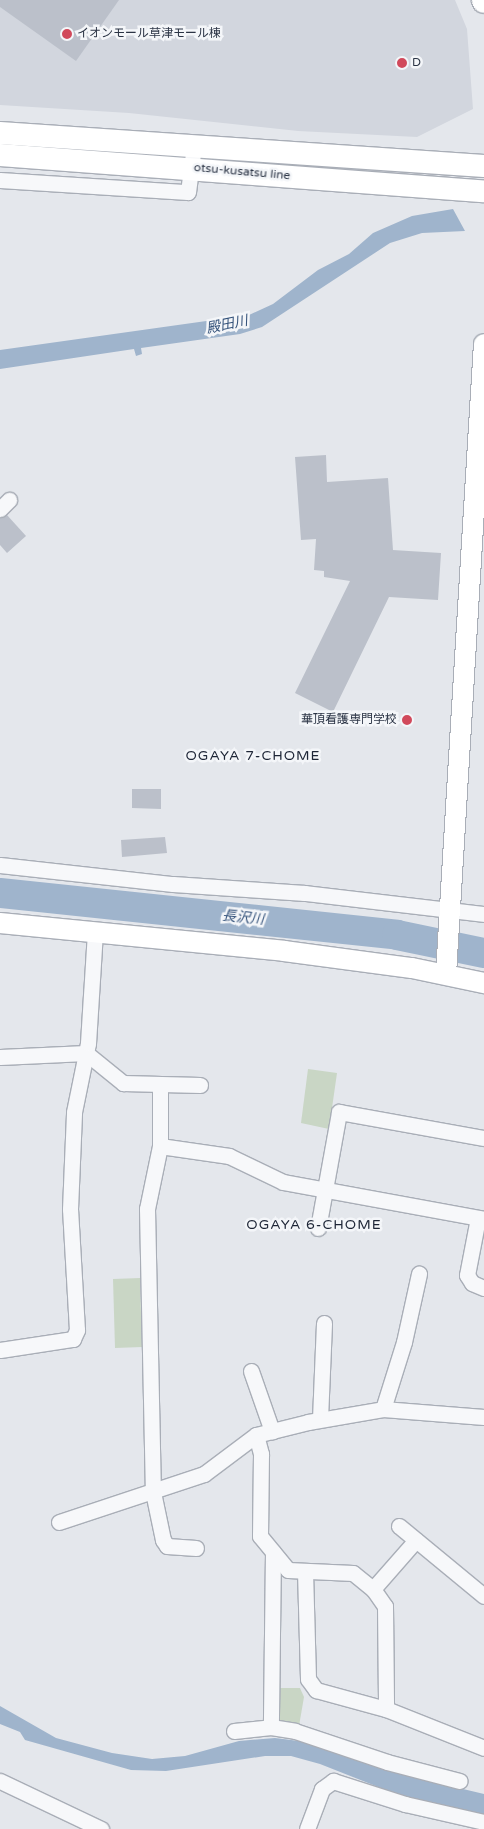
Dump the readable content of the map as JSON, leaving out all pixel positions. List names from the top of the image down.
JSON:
{
  "streets": {
    "main road": ["otsu-kusatsu line"]
  },
  "districts": ["OGAYA 7-CHOME", "OGAYA 6-CHOME"],
  "water": ["殿田川", "長沢川"],
  "places": ["イオンモール草津モール棟", "D", "華頂看護専門学校"]
}
